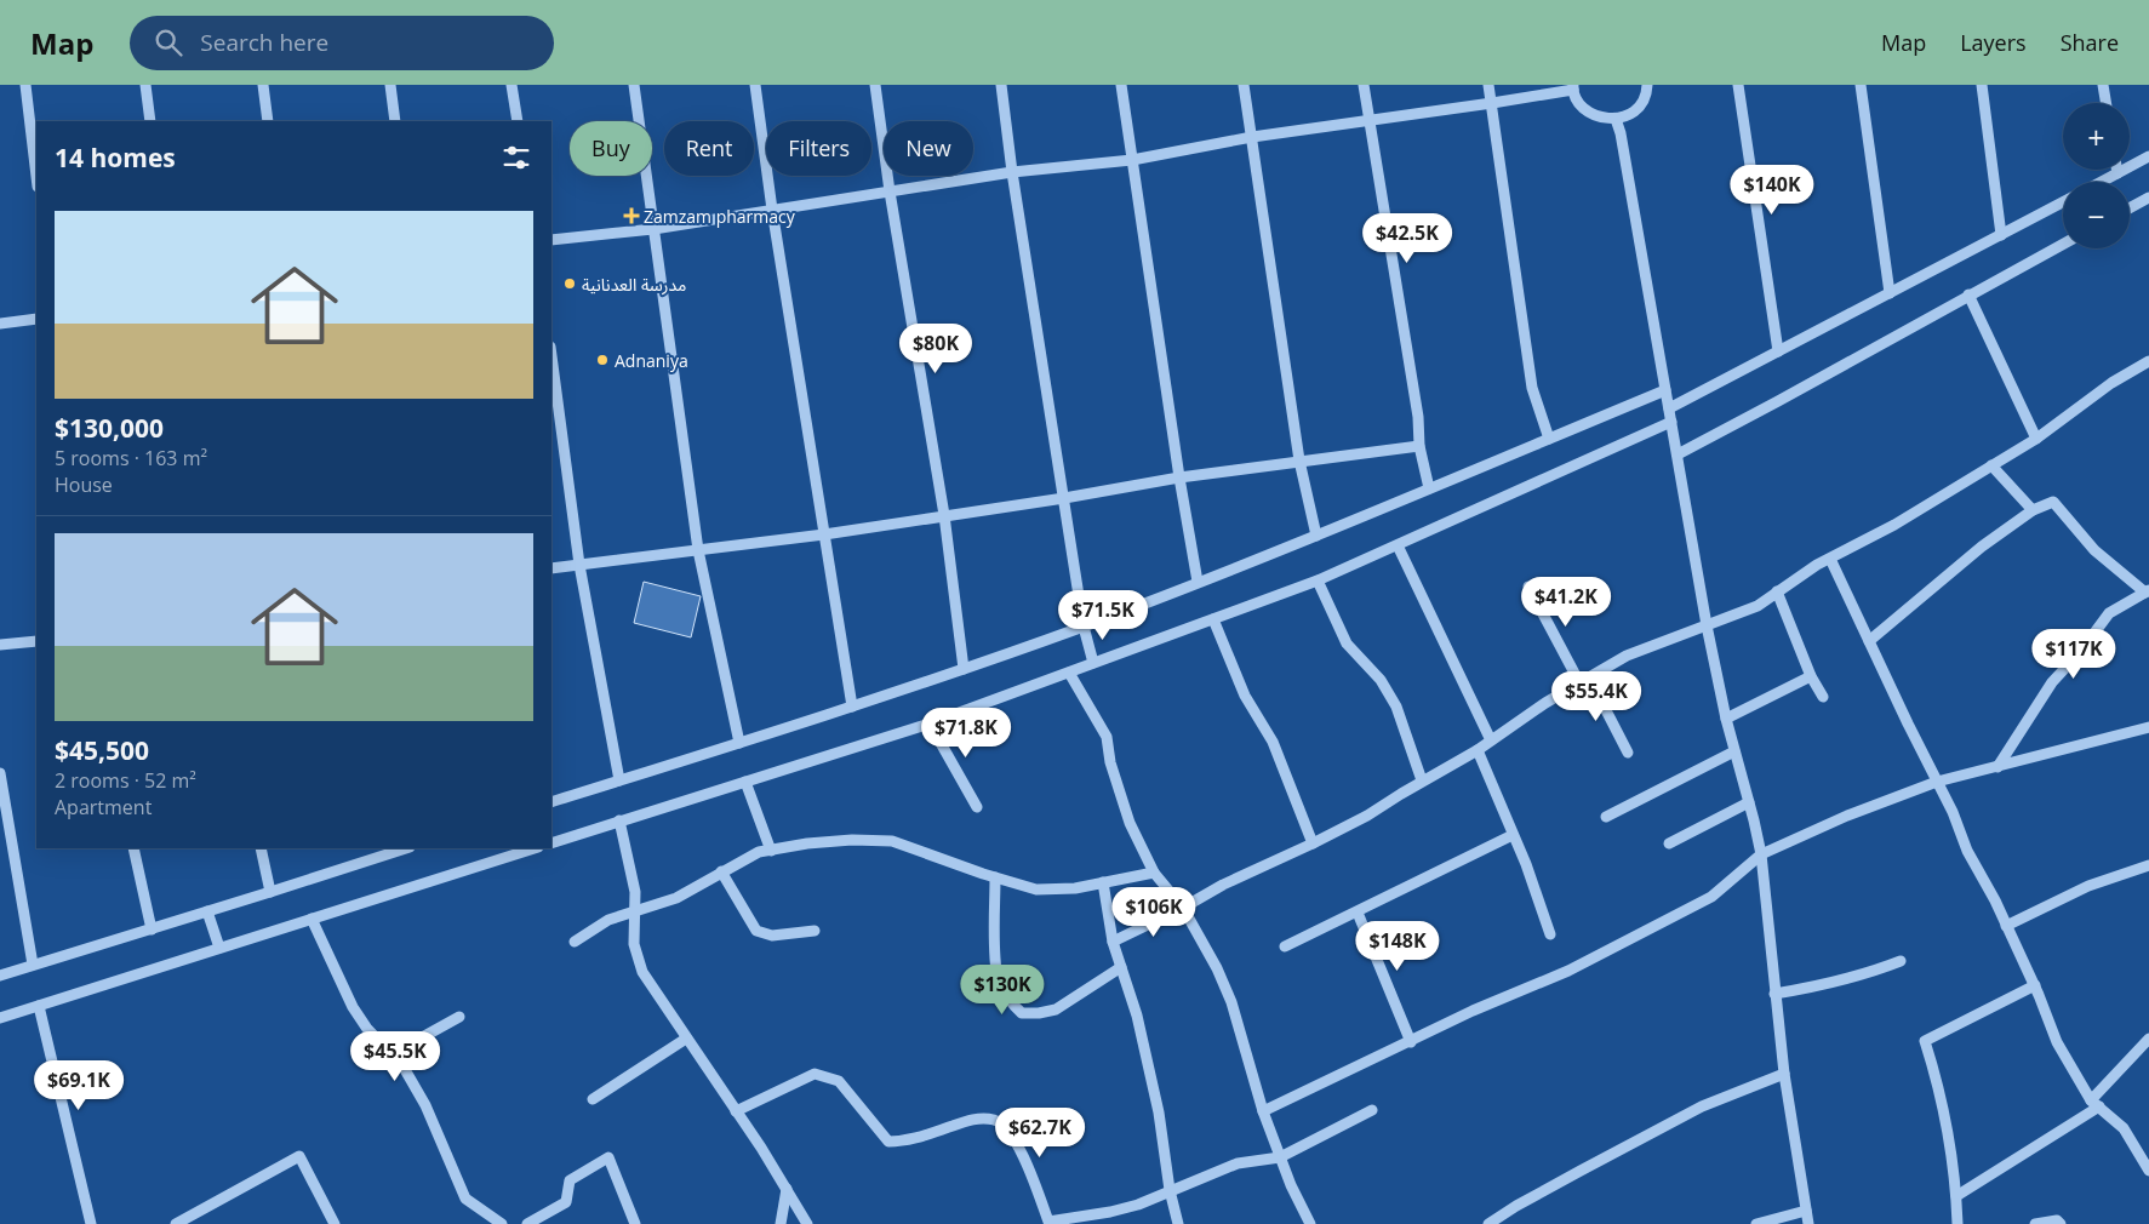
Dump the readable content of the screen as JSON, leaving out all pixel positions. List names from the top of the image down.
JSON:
{
  "places": {
    "health": ["Zamzam pharmacy"],
    "other": ["مدرسة العدنانية", "Adnaniya"]
  },
  "page": {
    "header": "Map",
    "search": "Search here",
    "nav": ["Map", "Layers", "Share"],
    "map_buttons": ["+", "−"],
    "chip": [
      "Buy",
      "Rent",
      "Filters",
      "New"
    ],
    "heading": "14 homes",
    "price": [
      "$140K",
      "$42.5K",
      "$80K",
      "$41.2K",
      "$71.5K",
      "$117K",
      "$55.4K",
      "$71.8K",
      "$106K",
      "$148K",
      "$130K",
      "$45.5K",
      "$69.1K",
      "$62.7K"
    ],
    "list": [
      {
        "name": "$130,000",
        "note": "5 rooms · 163 m² · House"
      },
      {
        "name": "$45,500",
        "note": "2 rooms · 52 m² · Apartment"
      }
    ]
  }
}
